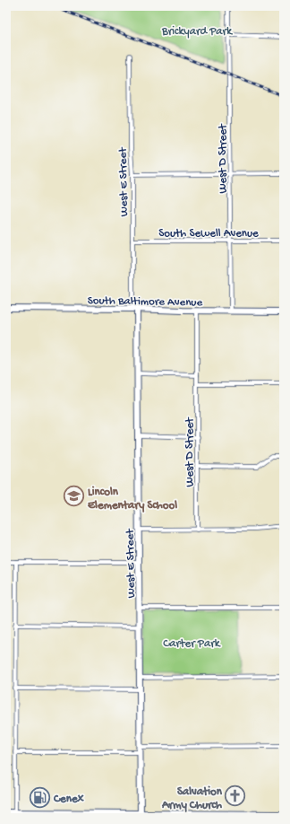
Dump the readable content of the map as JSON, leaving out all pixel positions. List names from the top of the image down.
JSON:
{
  "streets": {
    "street": [
      "West D Street",
      "West E Street",
      "South Sewell Avenue",
      "South Baltimore Avenue"
    ]
  },
  "crossings": [
    ["West D Street", "South Sewell Avenue"],
    ["West D Street", "South Baltimore Avenue"],
    ["West E Street", "South Sewell Avenue"],
    ["West E Street", "South Baltimore Avenue"]
  ],
  "parks": ["Brickyard Park", "Carter Park"],
  "places": {
    "school or university": ["Lincoln Elementary School"],
    "church": ["Salvation Army Church"],
    "fuel station": ["Cenex"]
  }
}
